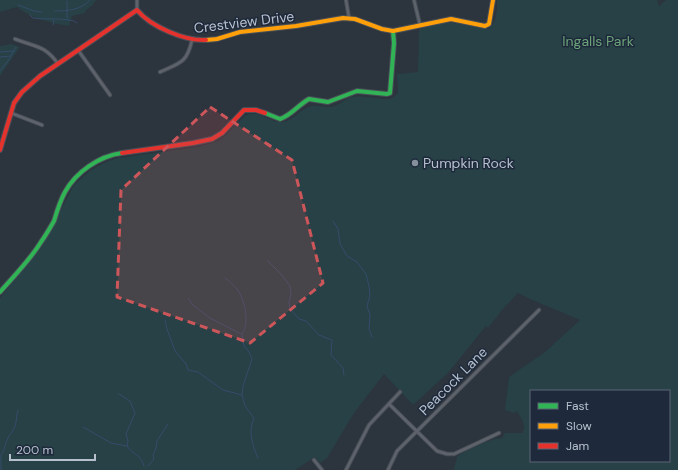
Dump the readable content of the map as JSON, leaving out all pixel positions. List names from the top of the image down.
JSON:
{
  "streets": {
    "street": ["Crestview Drive", "Peacock Lane"]
  },
  "parks": ["Ingalls Park"],
  "places": ["Pumpkin Rock"],
  "legend": ["Fast", "Slow", "Jam"],
  "scale_bar": "200 m"
}
